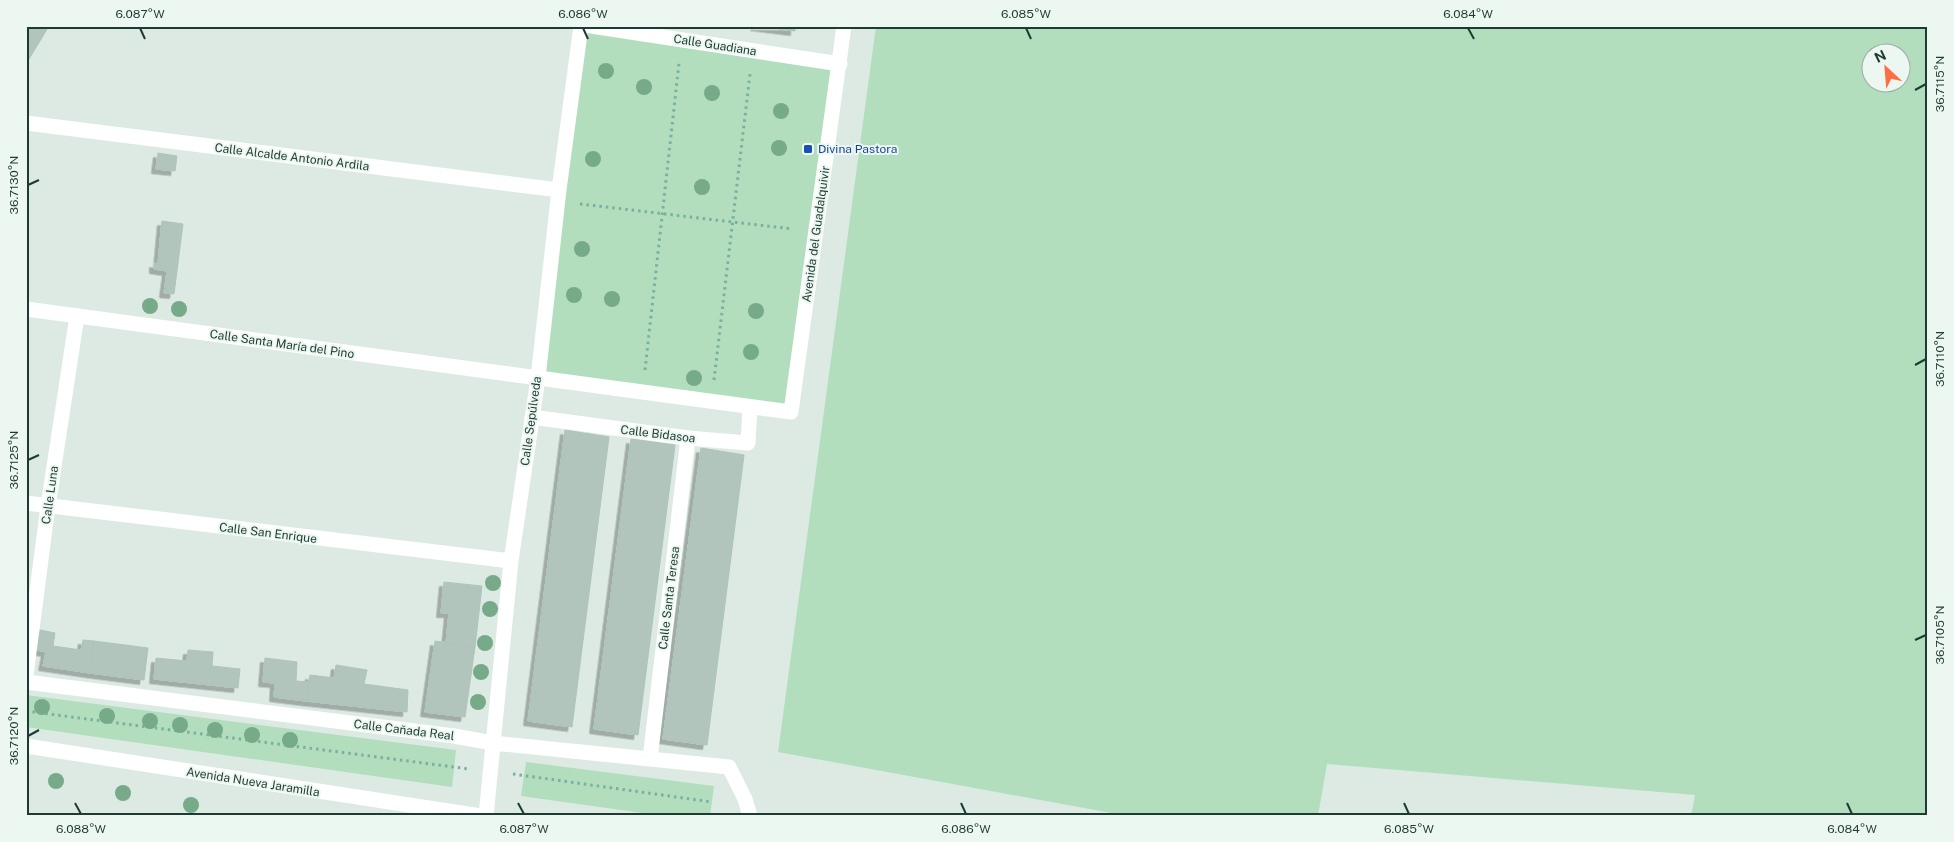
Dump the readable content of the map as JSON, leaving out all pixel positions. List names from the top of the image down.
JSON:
{
  "streets": {
    "street": [
      "Calle Guadiana",
      "Calle Alcalde Antonio Ardila",
      "Avenida del Guadalquivir",
      "Calle Santa María del Pino",
      "Calle Sepúlveda",
      "Calle Bidasoa",
      "Calle Luna",
      "Calle San Enrique",
      "Calle Santa Teresa",
      "Calle Cañada Real",
      "Avenida Nueva Jaramilla"
    ]
  },
  "crossings": [
    ["Calle Guadiana", "Avenida del Guadalquivir"],
    ["Calle Alcalde Antonio Ardila", "Calle Sepúlveda"],
    ["Avenida del Guadalquivir", "Calle Bidasoa"],
    ["Calle Santa María del Pino", "Calle Sepúlveda"],
    ["Calle Santa María del Pino", "Calle Luna"],
    ["Calle Sepúlveda", "Calle Bidasoa"],
    ["Calle Sepúlveda", "Calle San Enrique"],
    ["Calle Sepúlveda", "Calle Cañada Real"],
    ["Calle Bidasoa", "Calle Santa Teresa"],
    ["Calle Luna", "Calle San Enrique"],
    ["Calle Santa Teresa", "Calle Cañada Real"]
  ],
  "places": {
    "transit": ["Divina Pastora"]
  },
  "north": "top left",
  "coordinates": [
    "6.087°W",
    "6.086°W",
    "6.085°W",
    "6.084°W",
    "36.7115°N",
    "36.7130°N",
    "36.7110°N",
    "36.7125°N",
    "36.7105°N",
    "36.7120°N",
    "6.088°W"
  ]
}
